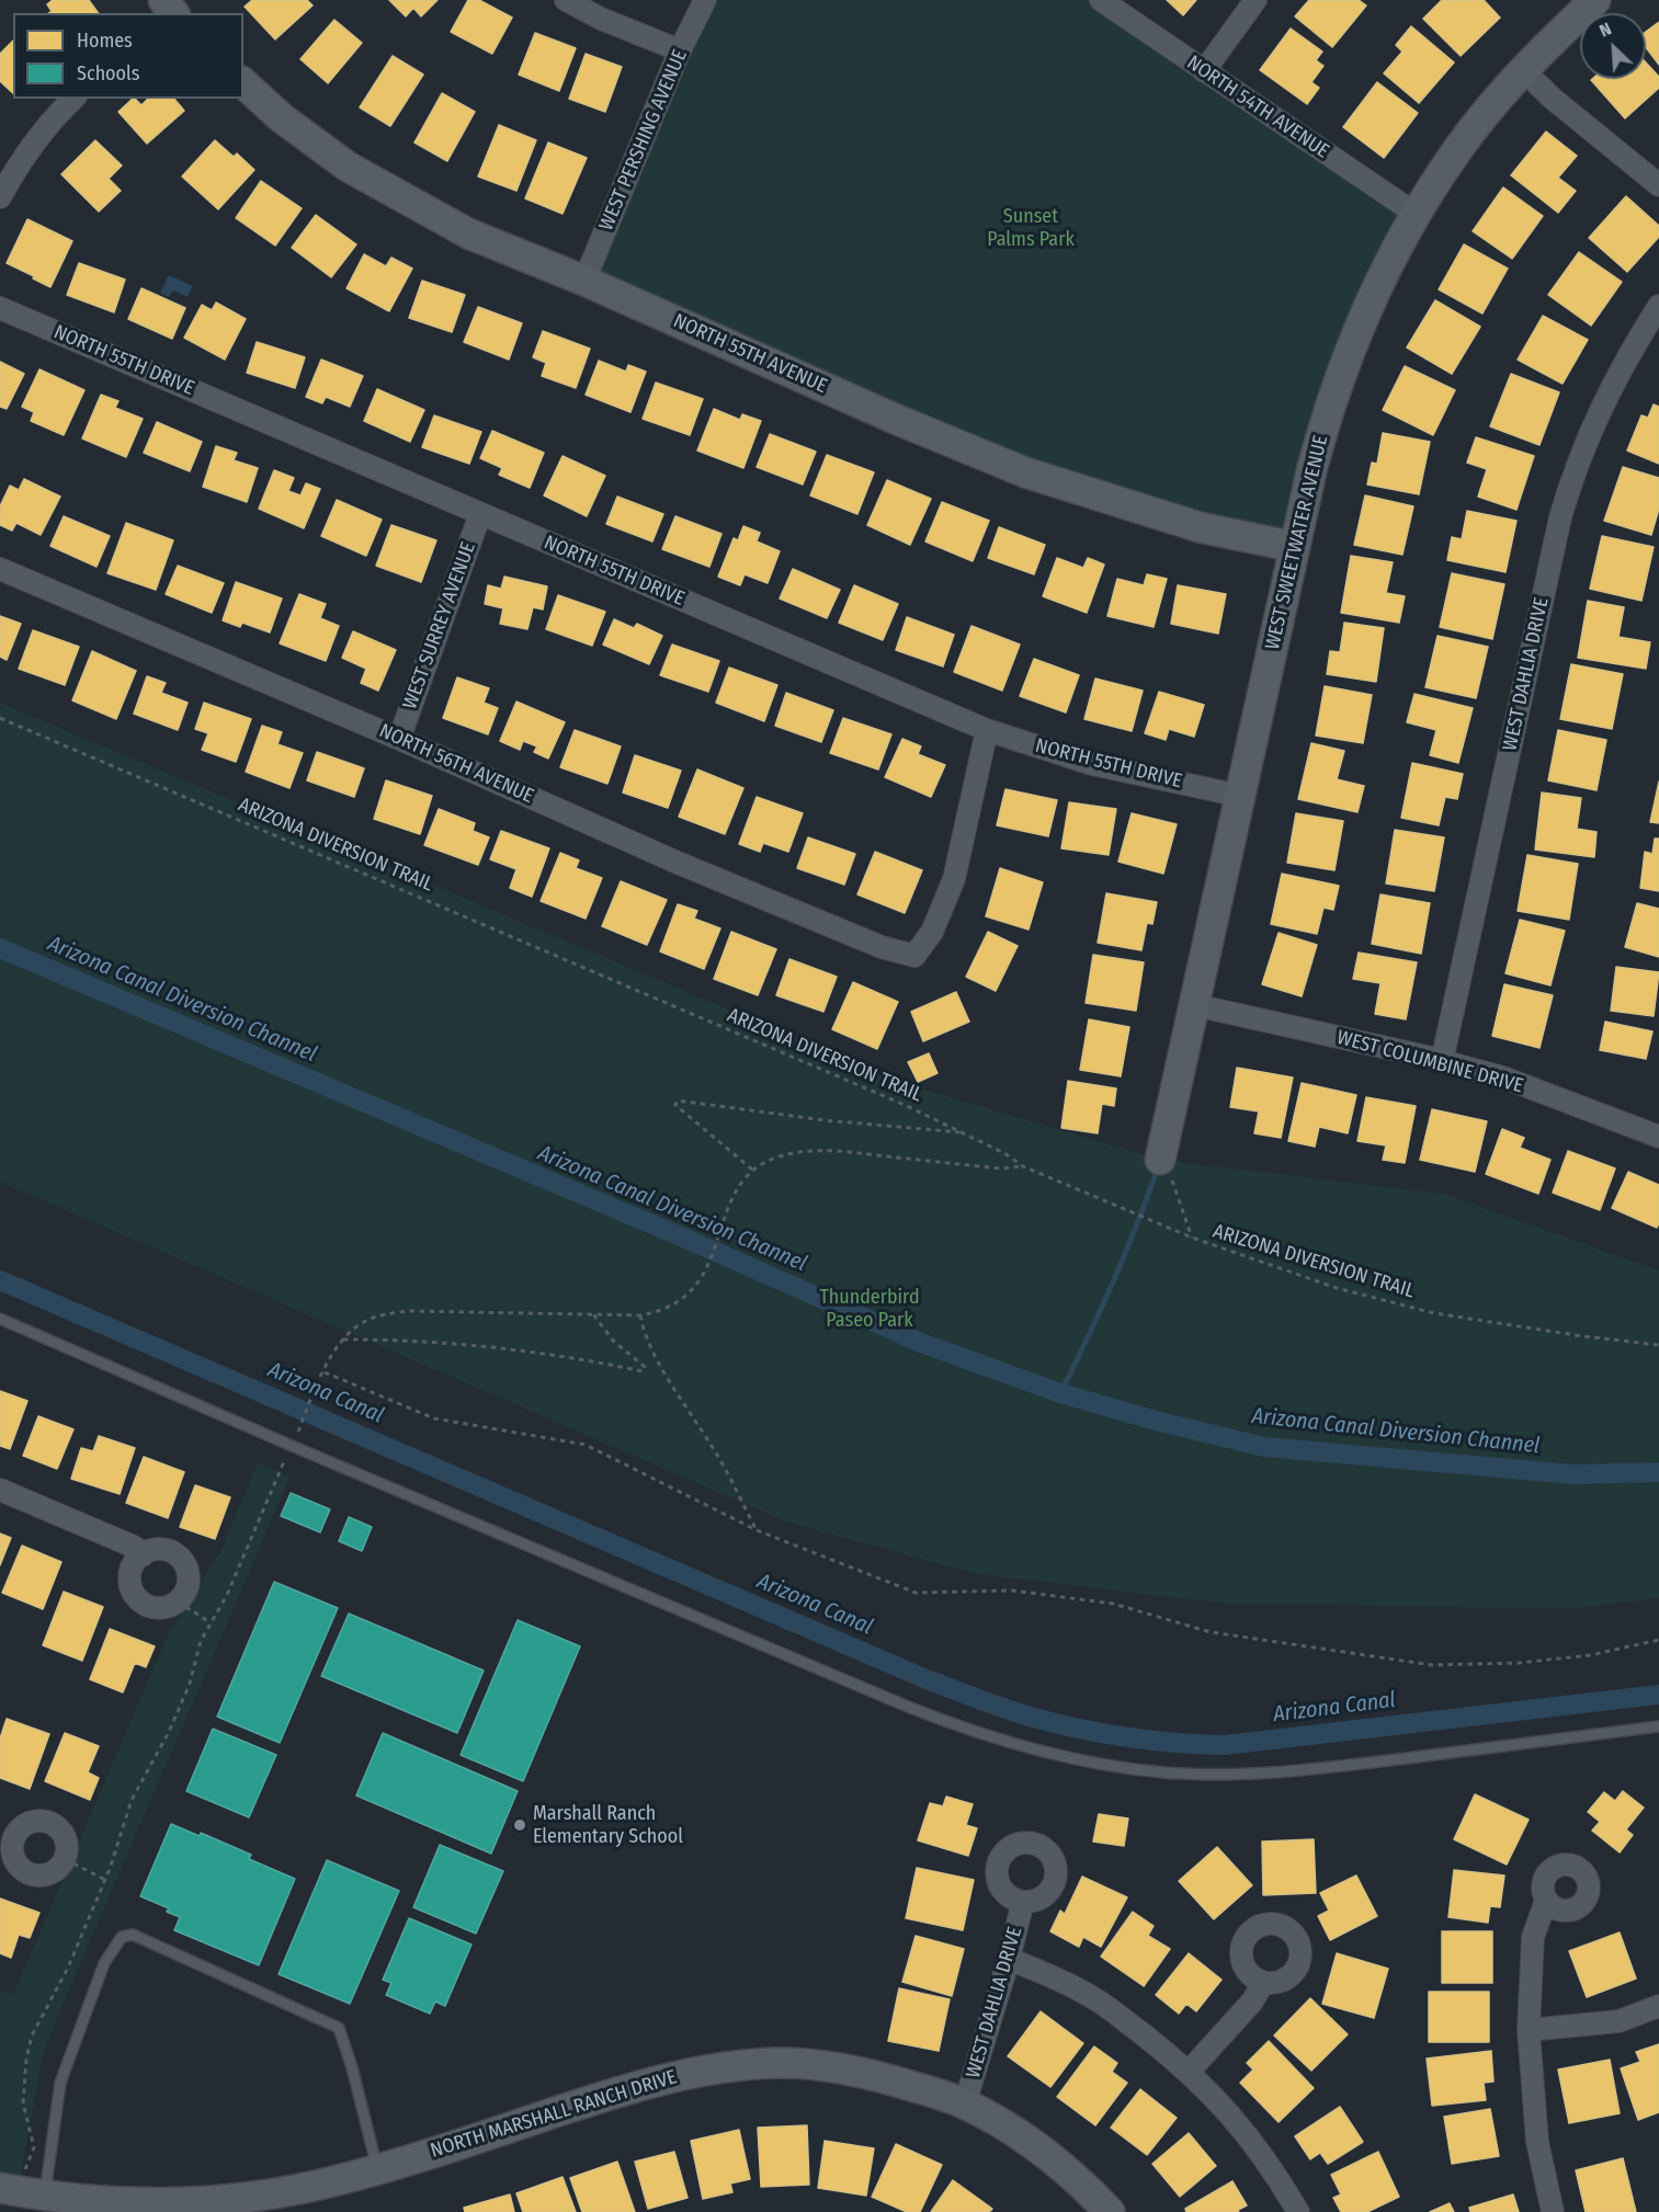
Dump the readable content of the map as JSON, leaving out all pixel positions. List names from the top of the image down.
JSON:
{
  "streets": {
    "street": [
      "NORTH 54TH AVENUE",
      "WEST PERSHING AVENUE",
      "NORTH 55TH AVENUE",
      "NORTH 55TH DRIVE",
      "WEST SWEETWATER AVENUE",
      "WEST SURREY AVENUE",
      "WEST DAHLIA DRIVE",
      "NORTH 56TH AVENUE",
      "WEST COLUMBINE DRIVE",
      "NORTH MARSHALL RANCH DRIVE"
    ],
    "path": ["ARIZONA DIVERSION TRAIL"]
  },
  "crossings": [
    ["NORTH 54TH AVENUE", "WEST SWEETWATER AVENUE"],
    ["WEST PERSHING AVENUE", "NORTH 55TH AVENUE"],
    ["NORTH 55TH AVENUE", "WEST SWEETWATER AVENUE"],
    ["NORTH 55TH DRIVE", "WEST SWEETWATER AVENUE"],
    ["NORTH 55TH DRIVE", "WEST SURREY AVENUE"],
    ["NORTH 55TH DRIVE", "NORTH 56TH AVENUE"],
    ["WEST SWEETWATER AVENUE", "WEST COLUMBINE DRIVE"],
    ["WEST SURREY AVENUE", "NORTH 56TH AVENUE"],
    ["WEST DAHLIA DRIVE", "WEST COLUMBINE DRIVE"],
    ["WEST DAHLIA DRIVE", "NORTH MARSHALL RANCH DRIVE"]
  ],
  "water": ["Arizona Canal Diversion Channel", "Arizona Canal"],
  "parks": ["Sunset Palms Park", "Thunderbird Paseo Park"],
  "places": ["Marshall Ranch Elementary School"],
  "legend": ["Homes", "Schools"],
  "north": "top left"
}
